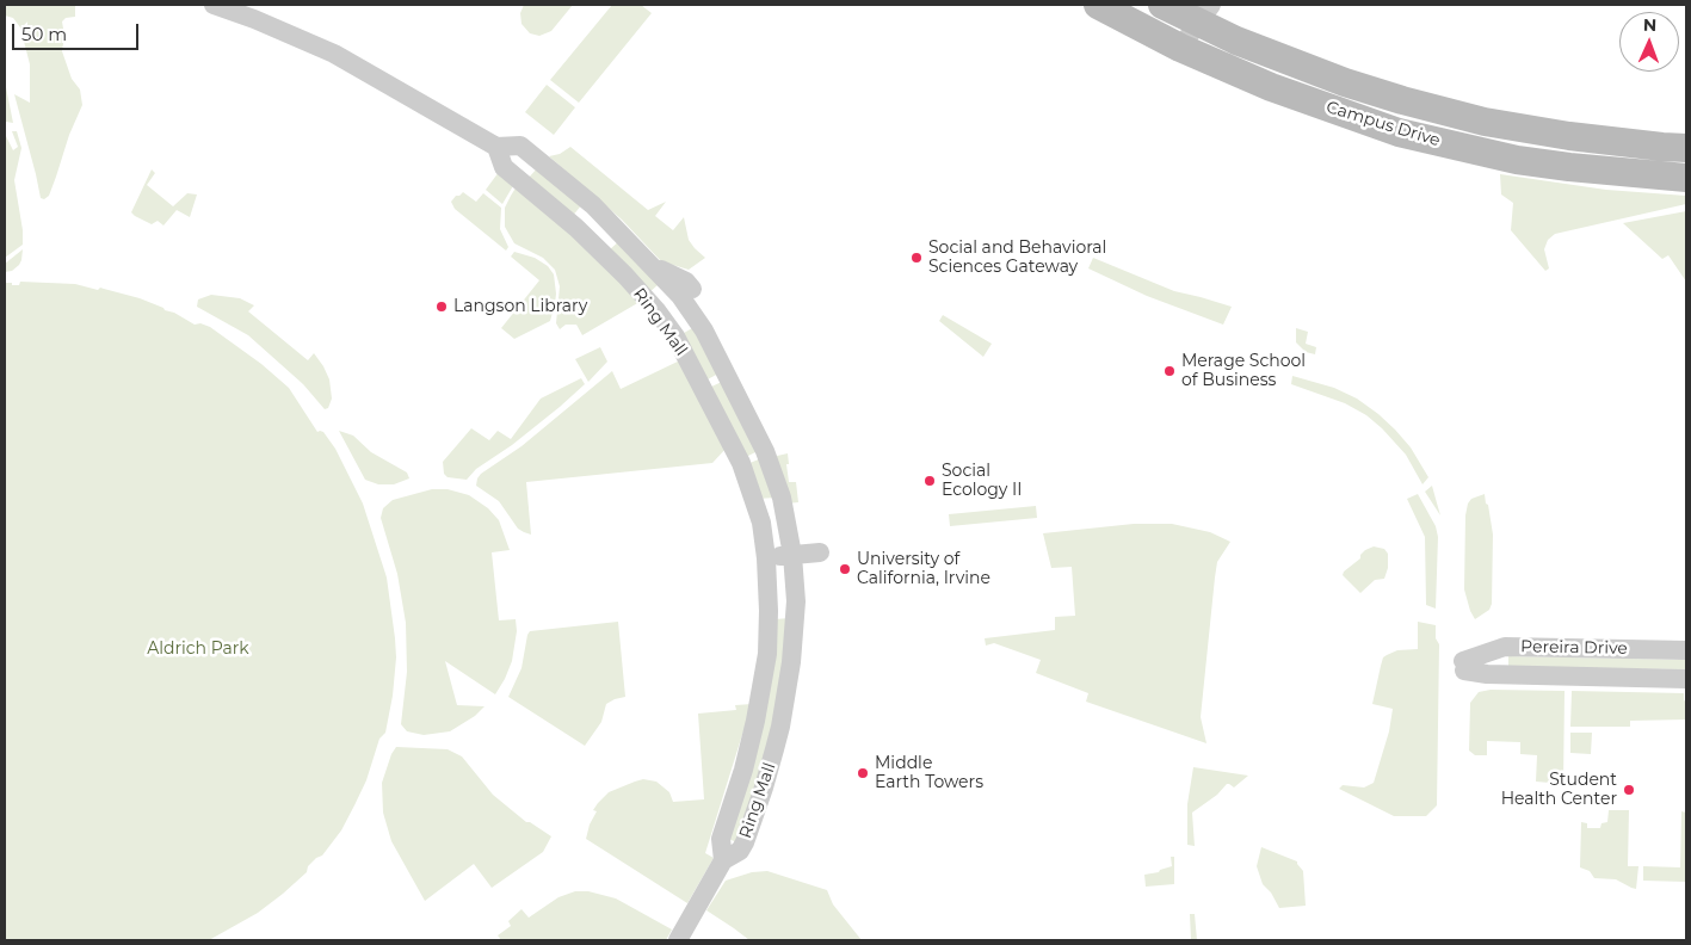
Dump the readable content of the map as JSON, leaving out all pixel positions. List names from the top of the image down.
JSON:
{
  "streets": {
    "main road": ["Campus Drive"],
    "street": ["Ring Mall", "Pereira Drive"]
  },
  "parks": ["Aldrich Park"],
  "places": [
    "Social and Behavioral Sciences Gateway",
    "Langson Library",
    "Merage School of Business",
    "Social Ecology II",
    "University of California, Irvine",
    "Middle Earth Towers",
    "Student Health Center"
  ],
  "scale_bar": "50 m",
  "north": "top"
}
